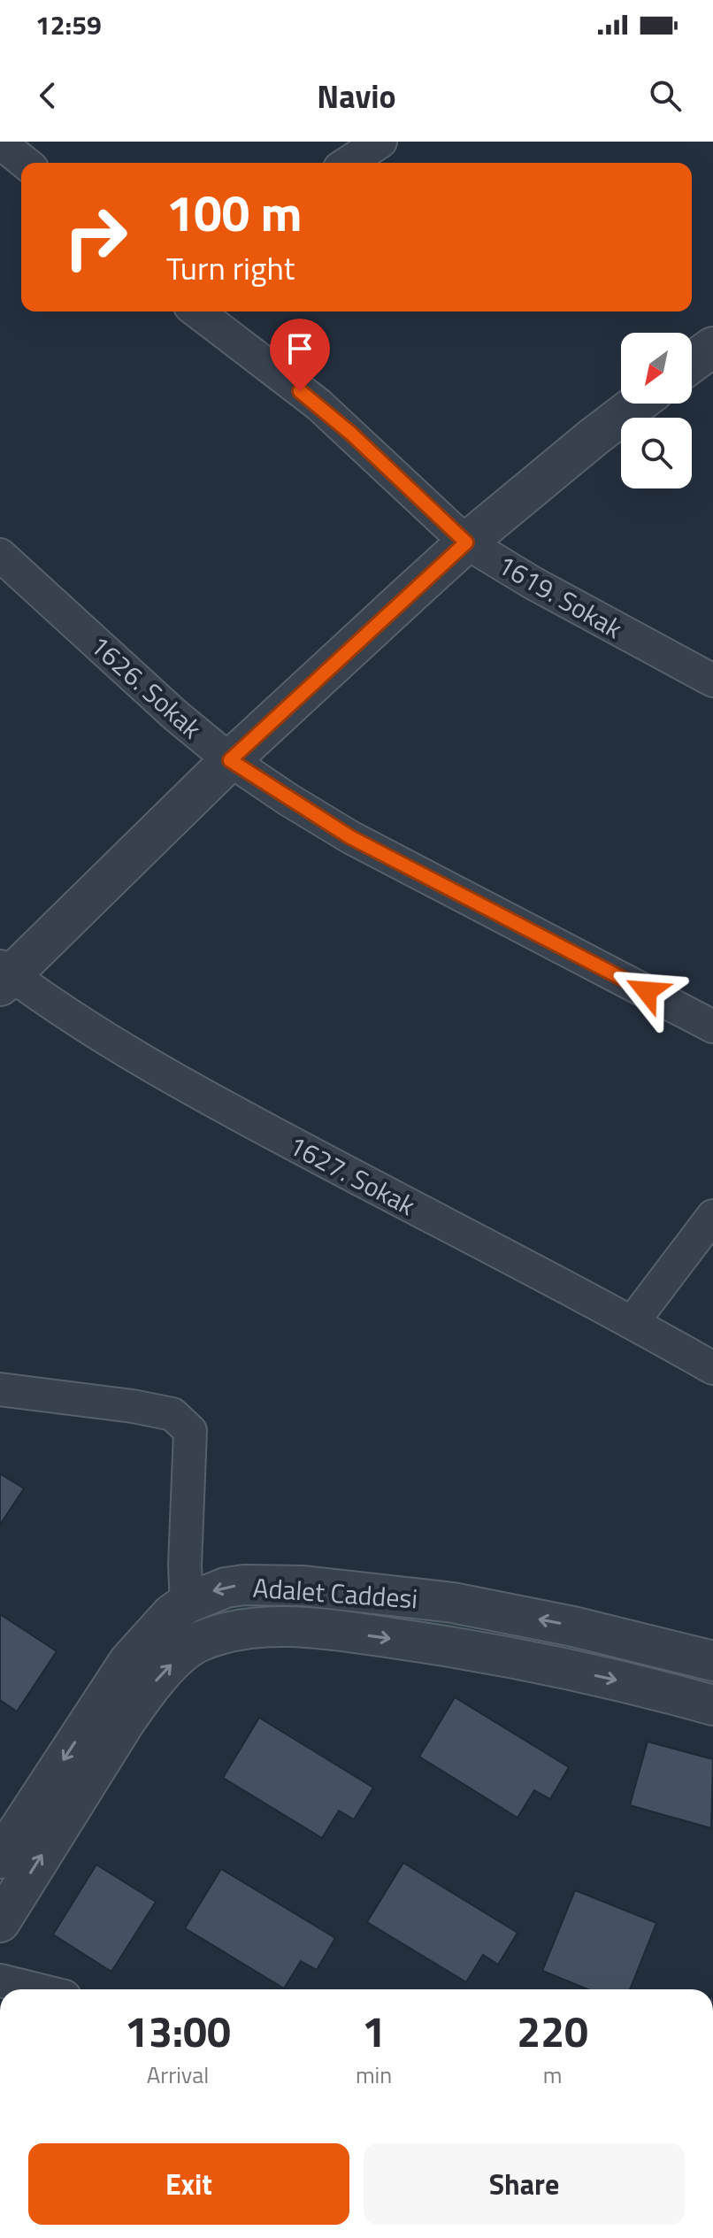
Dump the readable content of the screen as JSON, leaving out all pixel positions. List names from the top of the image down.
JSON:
{
  "streets": {
    "street": [
      "1619. Sokak",
      "1626. Sokak",
      "1627. Sokak",
      "Adalet Caddesi"
    ]
  },
  "one_way": ["Adalet Caddesi"],
  "north": "bottom left",
  "page": {
    "status": "12:59",
    "header": "Navio",
    "turn": ["100 m", "Turn right"],
    "eta": [
      "13:00",
      "Arrival",
      "1",
      "min",
      "220",
      "m"
    ],
    "buttons": ["Exit", "Share"]
  }
}
